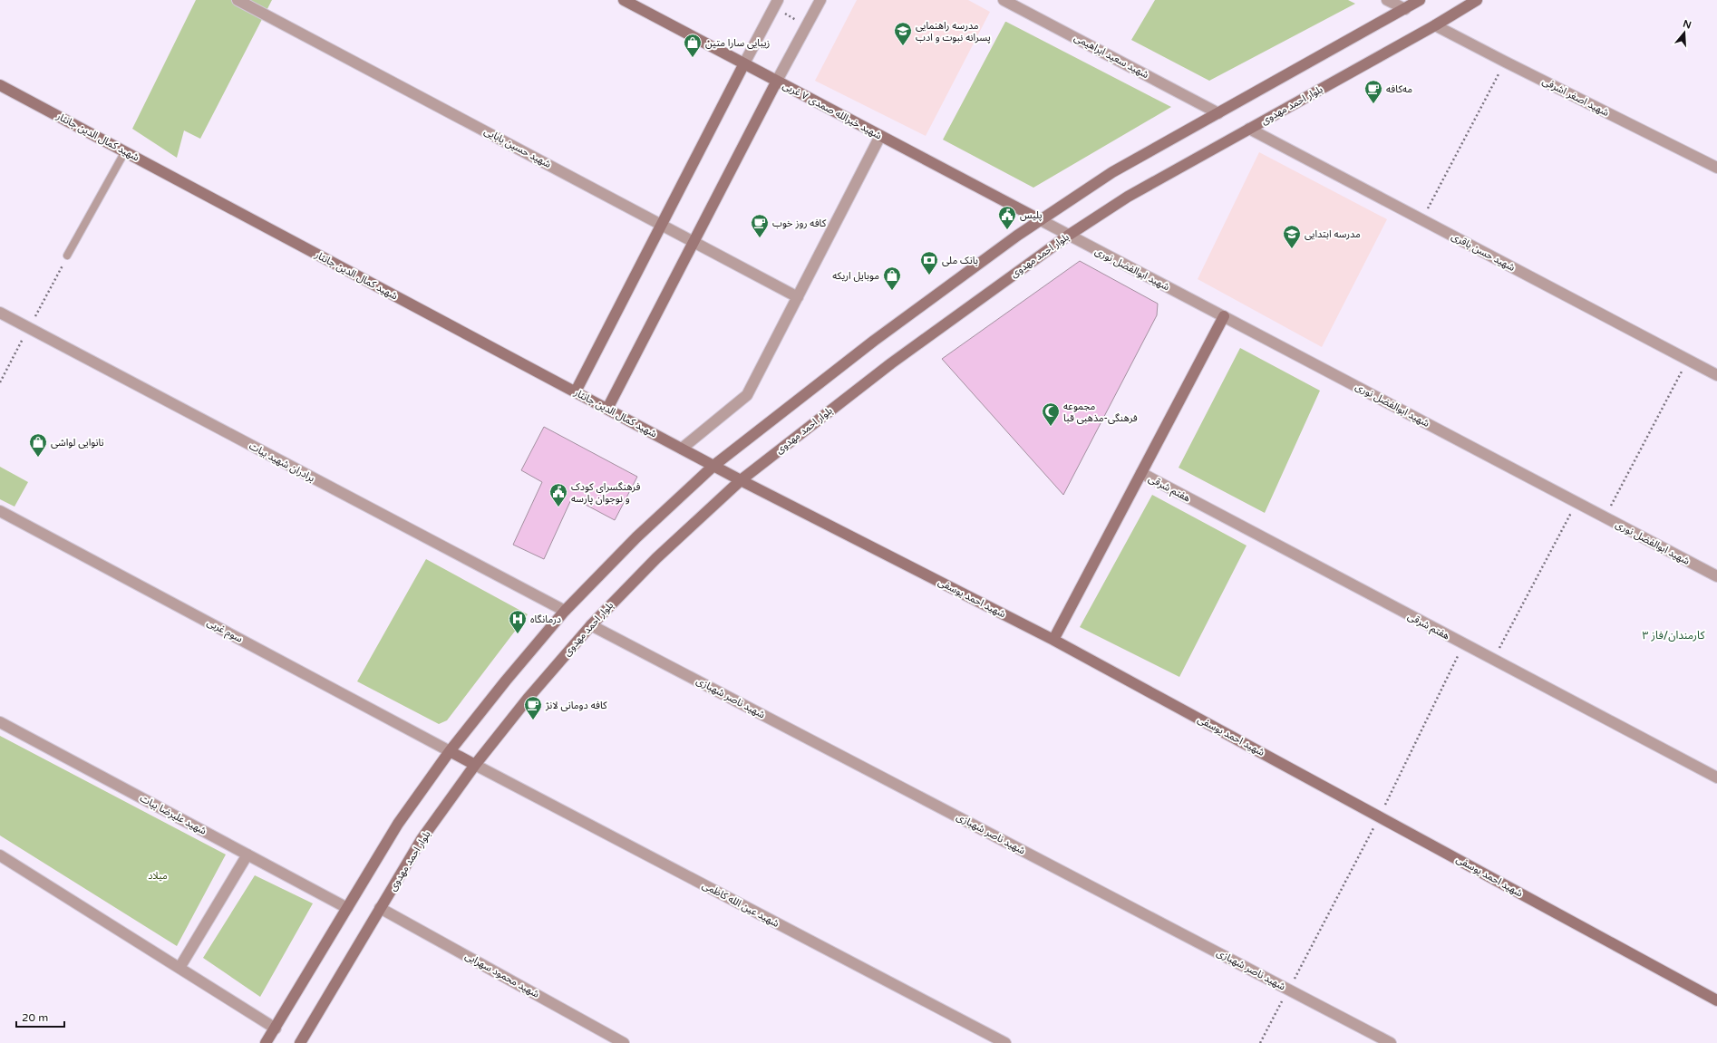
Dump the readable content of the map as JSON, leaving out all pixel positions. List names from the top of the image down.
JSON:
{
  "streets": {
    "street": [
      "شهید سعید ابراهیمی",
      "شهید اصغر اشرفی",
      "بلوار احمد مهدوی",
      "شهید خیرالله صمدی ۷ غربی",
      "شهید کمال الدین جانثار",
      "شهید حسین بابایی",
      "شهید حسن باقری",
      "شهید ابوالفضل نوری",
      "برادران شهید بیات",
      "هفتم شرقی",
      "شهید احمد یوسفی",
      "سوم غربی",
      "شهید ناصر شهبازی",
      "شهید علیرضا بیات",
      "شهید عین الله کاظمی",
      "شهید محمود سهرابی"
    ]
  },
  "crossings": [
    ["شهید اصغر اشرفی", "بلوار احمد مهدوی"],
    ["بلوار احمد مهدوی", "شهید حسن باقری"],
    ["بلوار احمد مهدوی", "شهید ابوالفضل نوری"],
    ["بلوار احمد مهدوی", "شهید احمد یوسفی"],
    ["بلوار احمد مهدوی", "شهید ناصر شهبازی"],
    ["بلوار احمد مهدوی", "شهید عین الله کاظمی"],
    ["بلوار احمد مهدوی", "شهید محمود سهرابی"],
    ["شهید خیرالله صمدی ۷ غربی", "شهید ابوالفضل نوری"],
    ["شهید کمال الدین جانثار", "شهید احمد یوسفی"]
  ],
  "districts": ["کارمندان/فاز ۳"],
  "parks": ["میلاد"],
  "places": {
    "school or university": ["مدرسه راهنمایی پسرانه نبوت و ادب", "مدرسه ابتدایی"],
    "shop": ["زیبایی سارا متین", "موبایل اریکه", "نانوایی لواشی"],
    "cafe": ["مه‌کافه", "کافه روز خوب", "کافه دومانی لانژ"],
    "public building": ["پلیس", "فرهنگسرای کودک و نوجوان پارسه"],
    "bank": ["بانک ملی"],
    "mosque": ["مجموعه فرهنگی-مذهبی قبا"],
    "hospital": ["درمانگاه"]
  },
  "scale_bar": "20 m",
  "north": "top"
}
